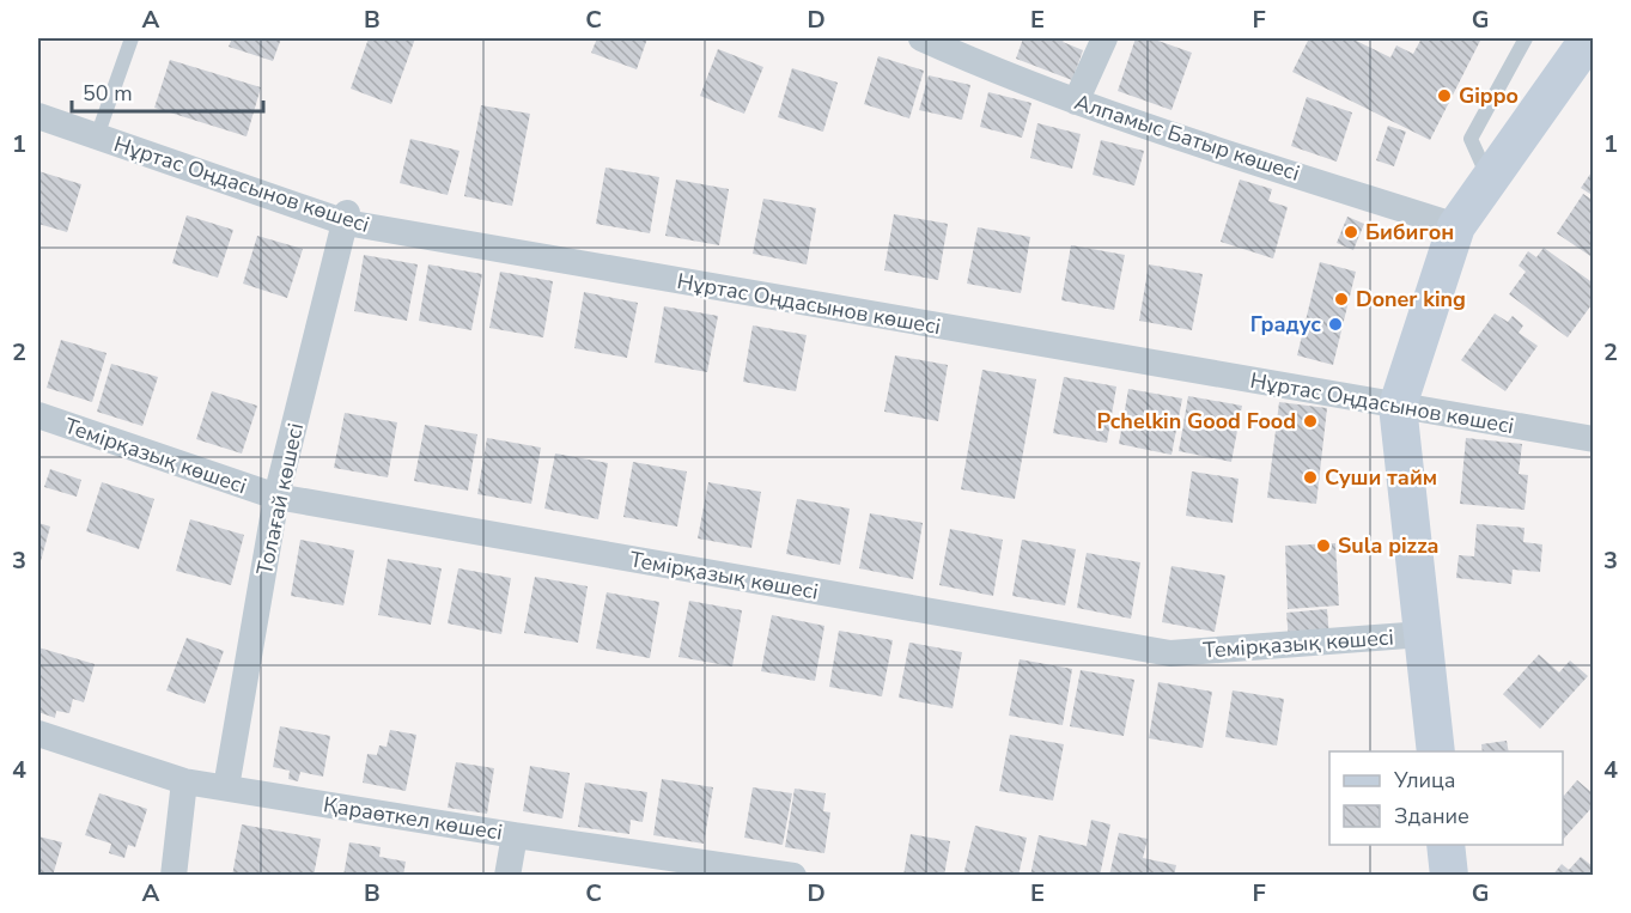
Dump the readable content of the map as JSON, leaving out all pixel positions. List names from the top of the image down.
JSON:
{
  "streets": {
    "street": [
      "Алпамыс Батыр көшесі",
      "Нұртас Оңдасынов көшесі",
      "Темірқазық көшесі",
      "Толағай көшесі",
      "Қараөткел көшесі"
    ]
  },
  "crossings": [
    ["Нұртас Оңдасынов көшесі", "Толағай көшесі"],
    ["Темірқазық көшесі", "Толағай көшесі"],
    ["Толағай көшесі", "Қараөткел көшесі"]
  ],
  "places": [
    "Gippo",
    "Бибигон",
    "Doner king",
    "Градус",
    "Pchelkin Good Food",
    "Суши тайм",
    "Sula pizza"
  ],
  "legend": ["Улица", "Здание"],
  "scale_bar": "50 m",
  "grid": {
    "columns": [
      "A",
      "B",
      "C",
      "D",
      "E",
      "F",
      "G"
    ],
    "rows": [
      "1",
      "2",
      "3",
      "4"
    ]
  }
}
